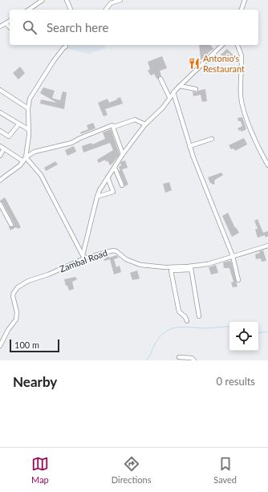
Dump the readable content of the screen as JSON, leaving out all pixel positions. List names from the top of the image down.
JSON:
{
  "streets": {
    "street": ["Zambal Road"]
  },
  "places": {
    "restaurant": ["Antonio's Restaurant"]
  },
  "scale_bar": "100 m",
  "page": {
    "search": "Search here",
    "scale": "100 m",
    "heading": ["Nearby", "0 results"],
    "nav": ["Map", "Directions", "Saved"]
  }
}
